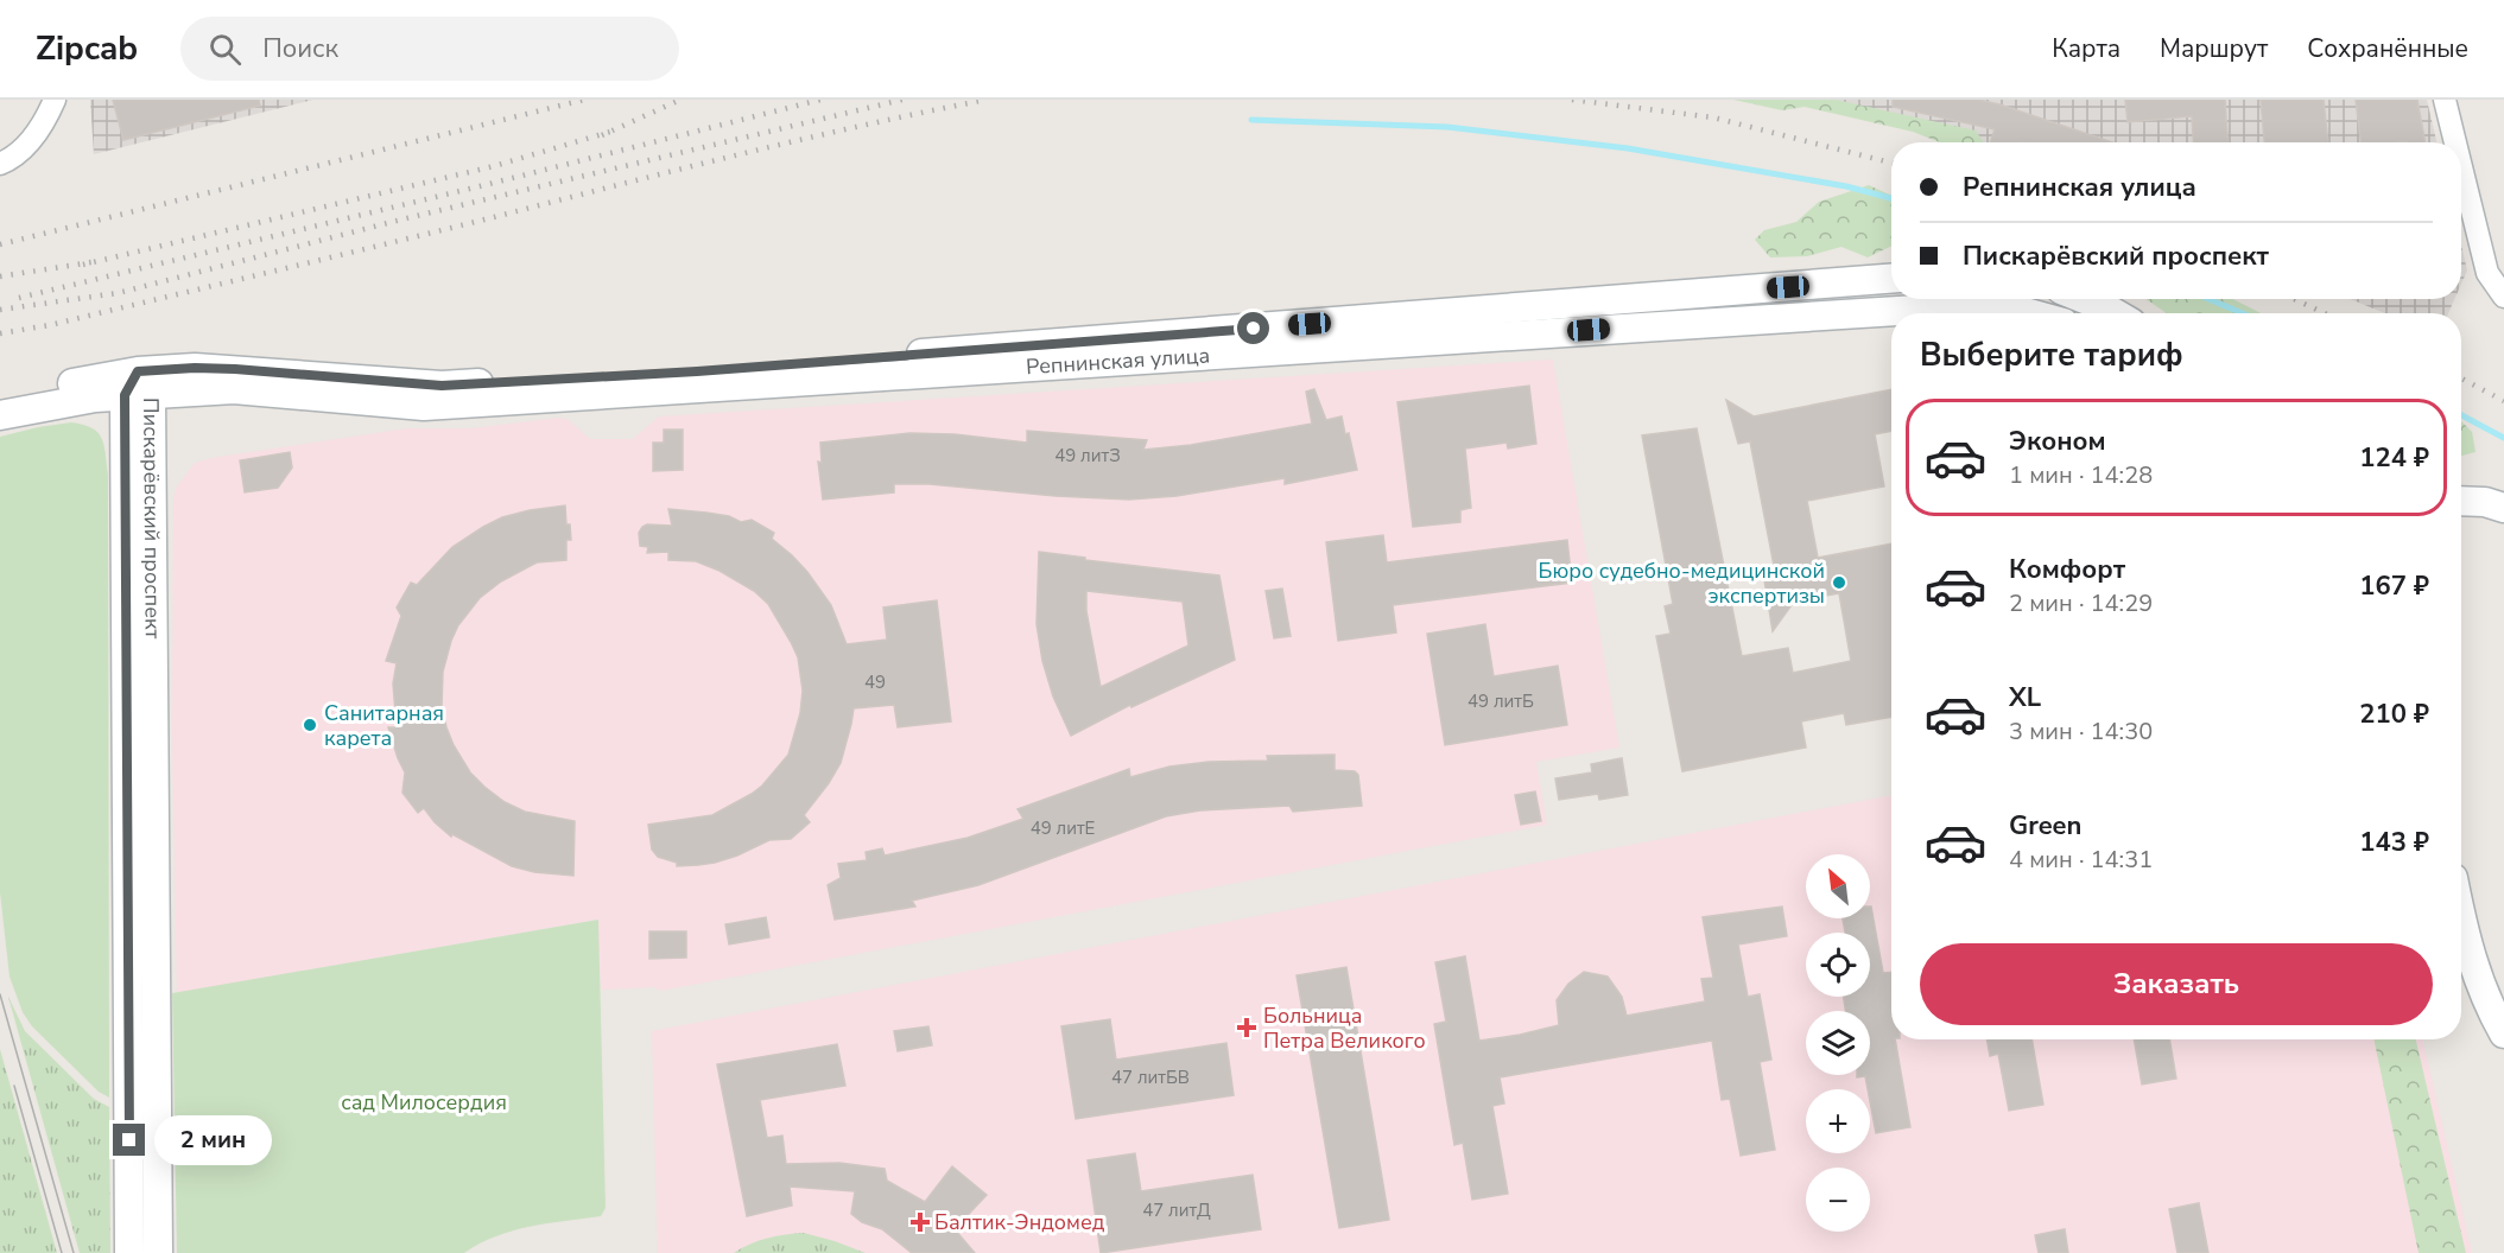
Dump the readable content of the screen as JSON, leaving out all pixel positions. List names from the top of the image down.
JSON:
{
  "streets": {
    "street": ["Репнинская улица", "Пискарёвский проспект"]
  },
  "crossings": [
    ["Репнинская улица", "Пискарёвский проспект"]
  ],
  "parks": ["сад Милосердия"],
  "places": {
    "other": ["Бюро судебно-медицинской экспертизы", "Санитарная карета"],
    "health": ["Больница Петра Великого", "Балтик-Эндомед"]
  },
  "house_numbers": [
    "49 литЗ",
    "49",
    "49 литБ",
    "49 литЕ",
    "47 литБВ",
    "47 литД"
  ],
  "north": "top left",
  "page": {
    "header": "Zipcab",
    "search": "Поиск",
    "nav": ["Карта", "Маршрут", "Сохранённые"],
    "banner": ["Репнинская улица", "Пискарёвский проспект"],
    "heading": "Выберите тариф",
    "list": [
      {
        "name": "Эконом",
        "note": "1 мин · 14:28",
        "value": "124 ₽"
      },
      {
        "name": "Комфорт",
        "note": "2 мин · 14:29",
        "value": "167 ₽"
      },
      {
        "name": "XL",
        "note": "3 мин · 14:30",
        "value": "210 ₽"
      },
      {
        "name": "Green",
        "note": "4 мин · 14:31",
        "value": "143 ₽"
      }
    ],
    "map_buttons": ["+", "−"],
    "buttons": "Заказать",
    "bubble": "2 мин"
  }
}
